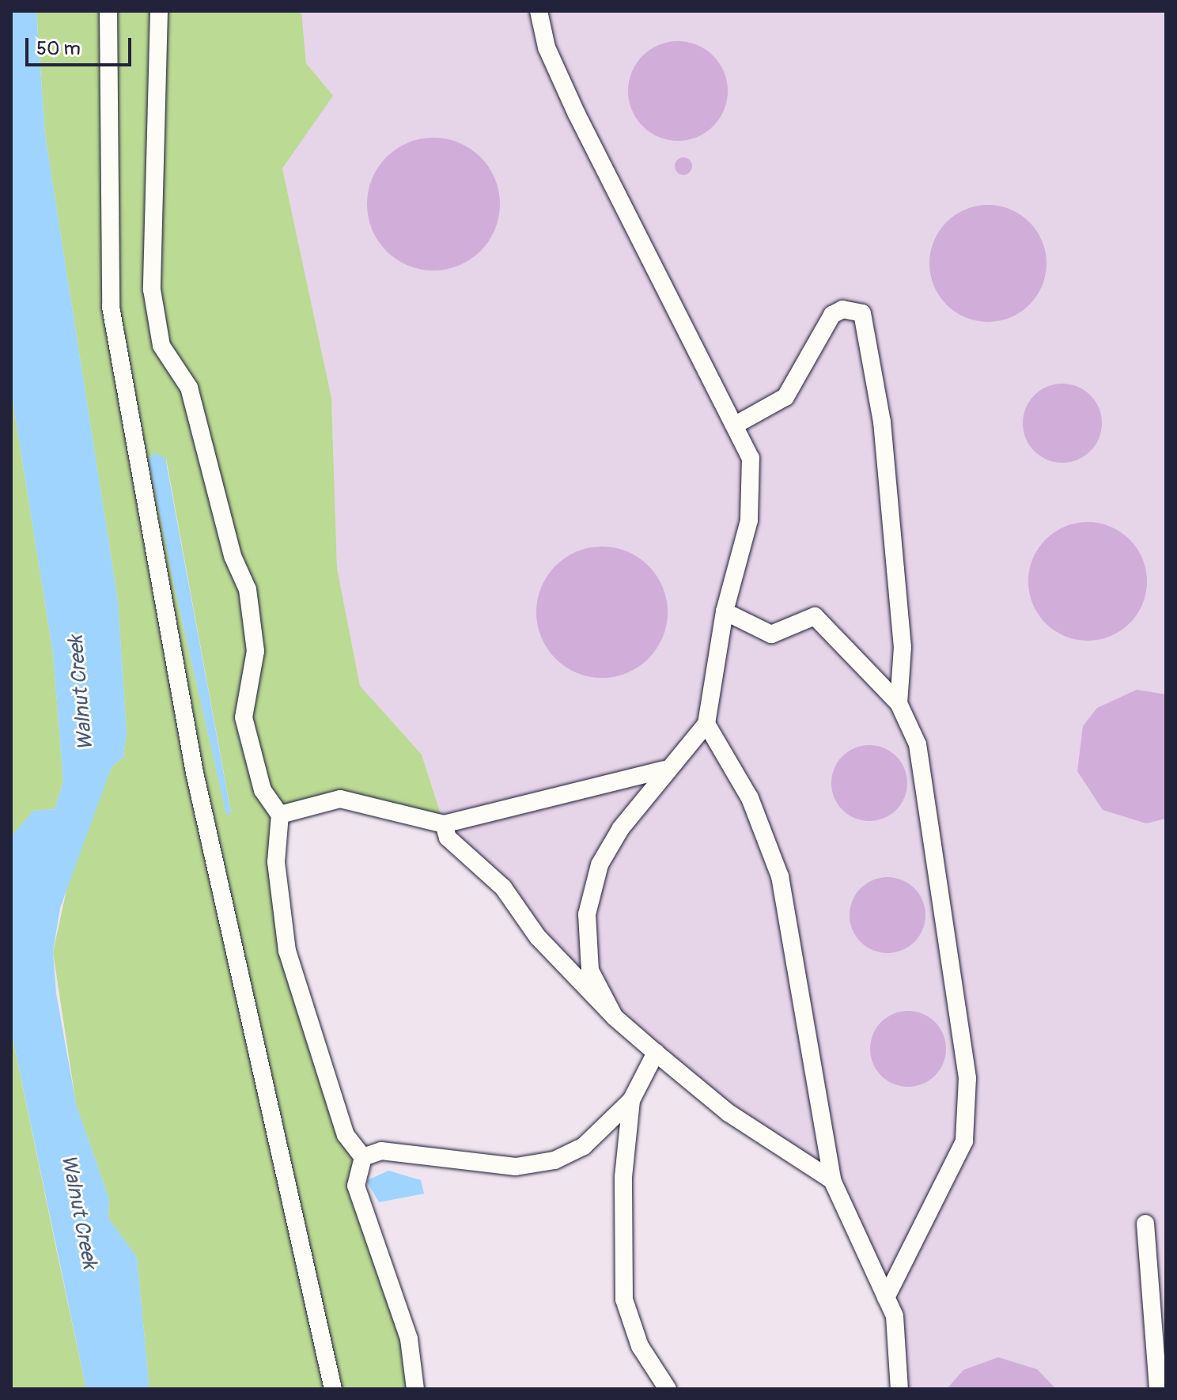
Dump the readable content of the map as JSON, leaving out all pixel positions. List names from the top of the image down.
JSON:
{
  "water": ["Walnut Creek"],
  "scale_bar": "50 m"
}
